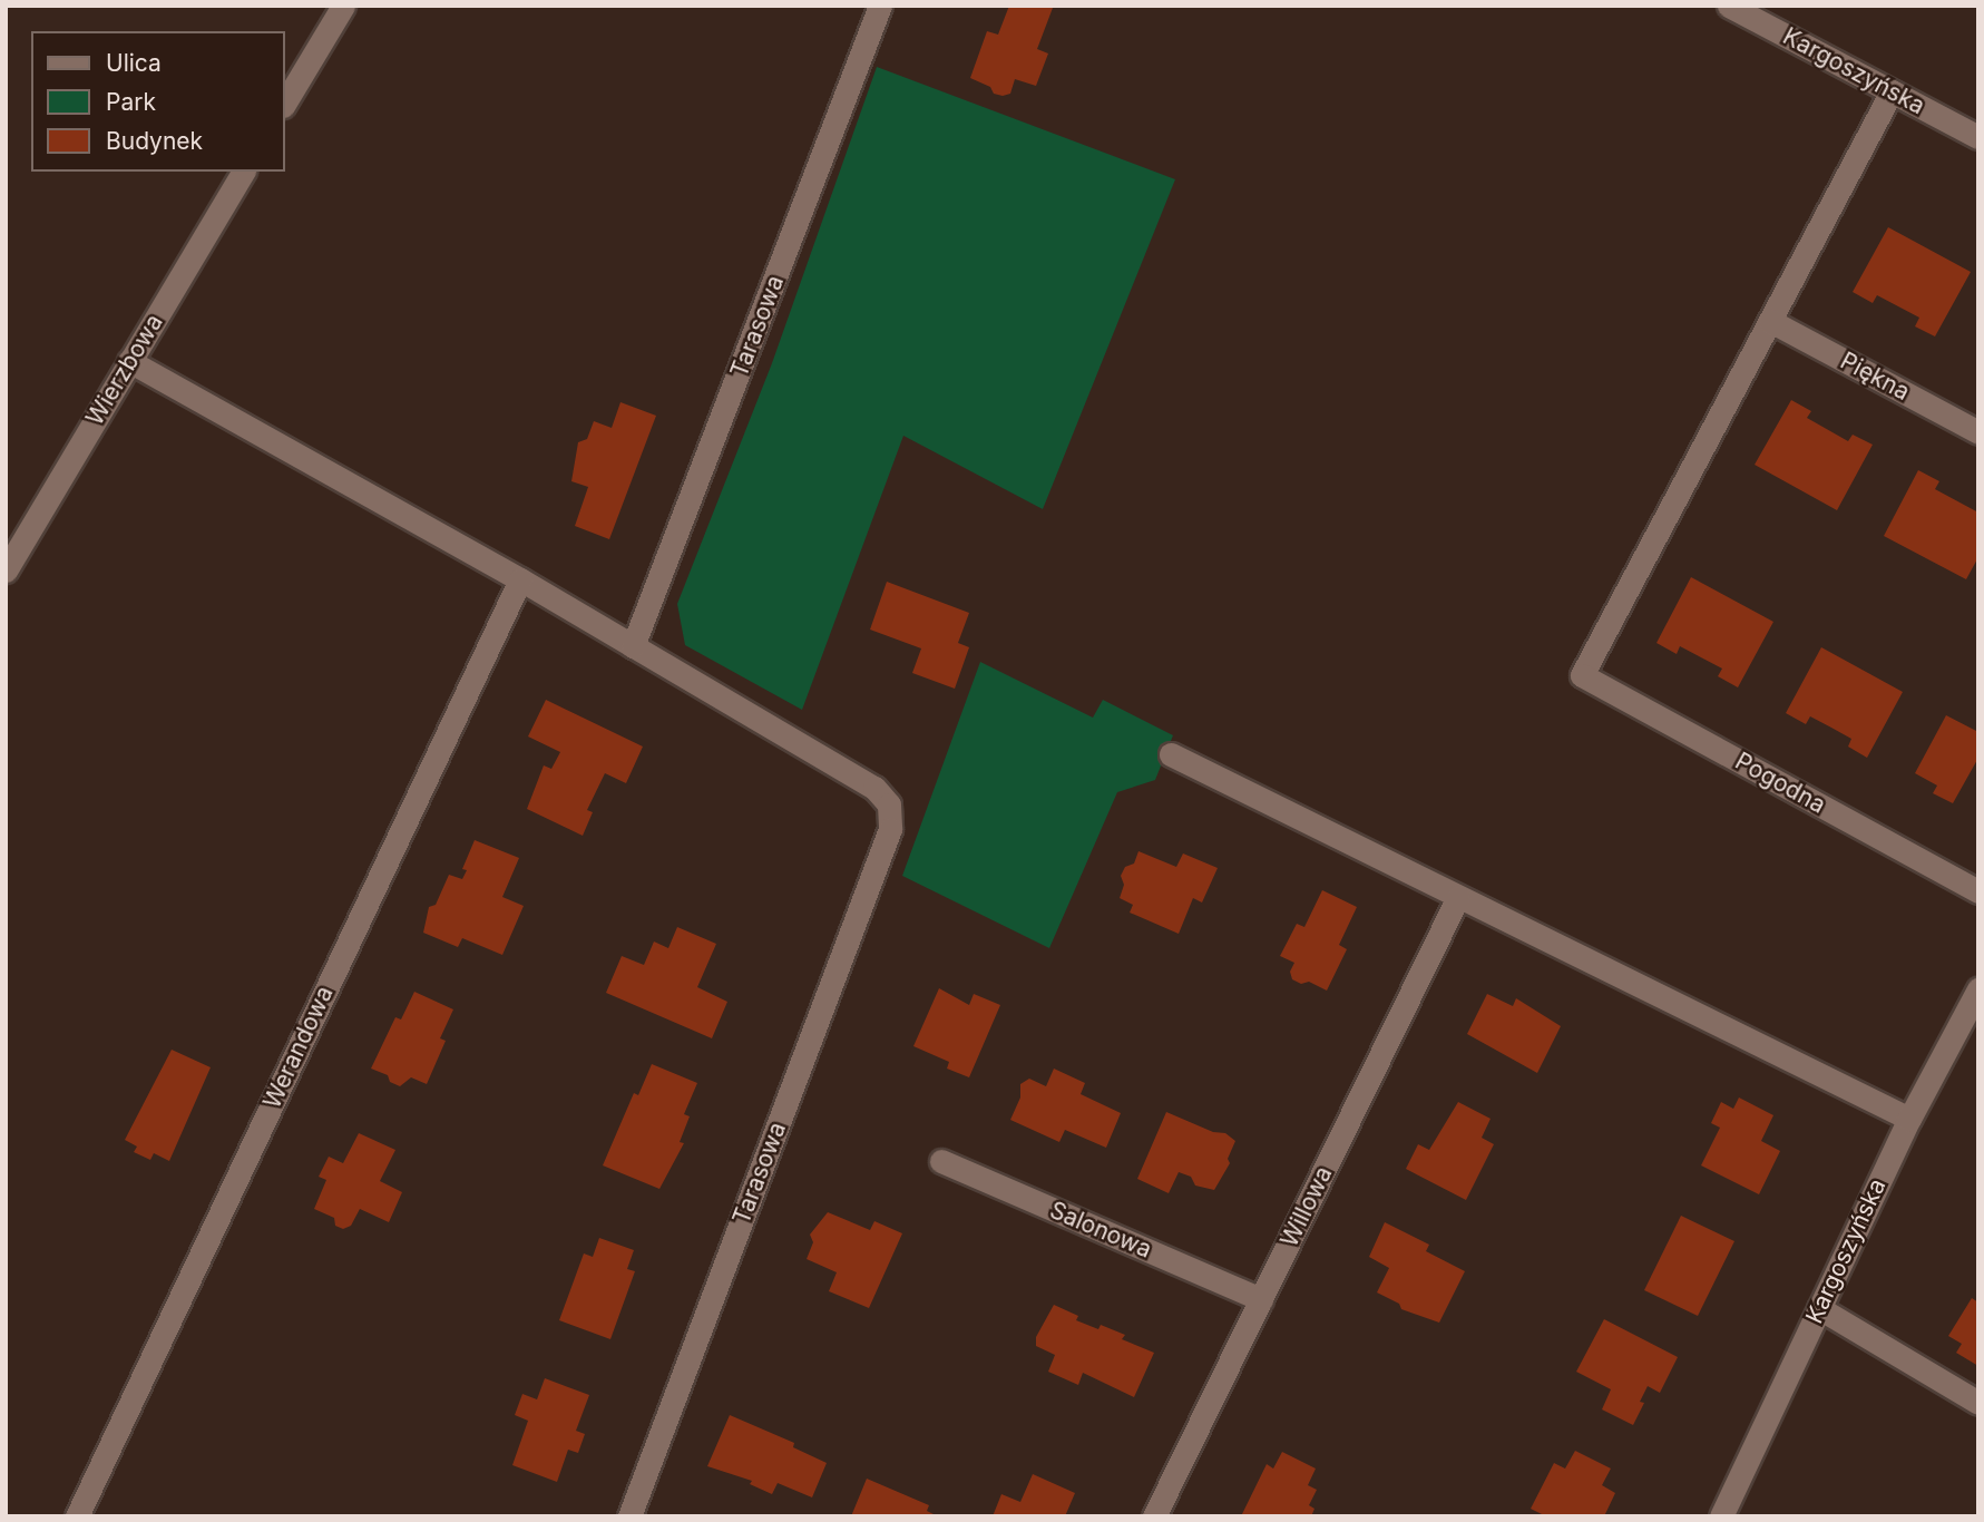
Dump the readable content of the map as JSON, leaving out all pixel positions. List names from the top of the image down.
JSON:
{
  "streets": {
    "street": [
      "Kargoszyńska",
      "Tarasowa",
      "Wierzbowa",
      "Piękna",
      "Pogodna",
      "Werandowa",
      "Willowa",
      "Salonowa"
    ]
  },
  "crossings": [
    ["Piękna", "Pogodna"],
    ["Willowa", "Salonowa"]
  ],
  "legend": ["Ulica", "Park", "Budynek"]
}
